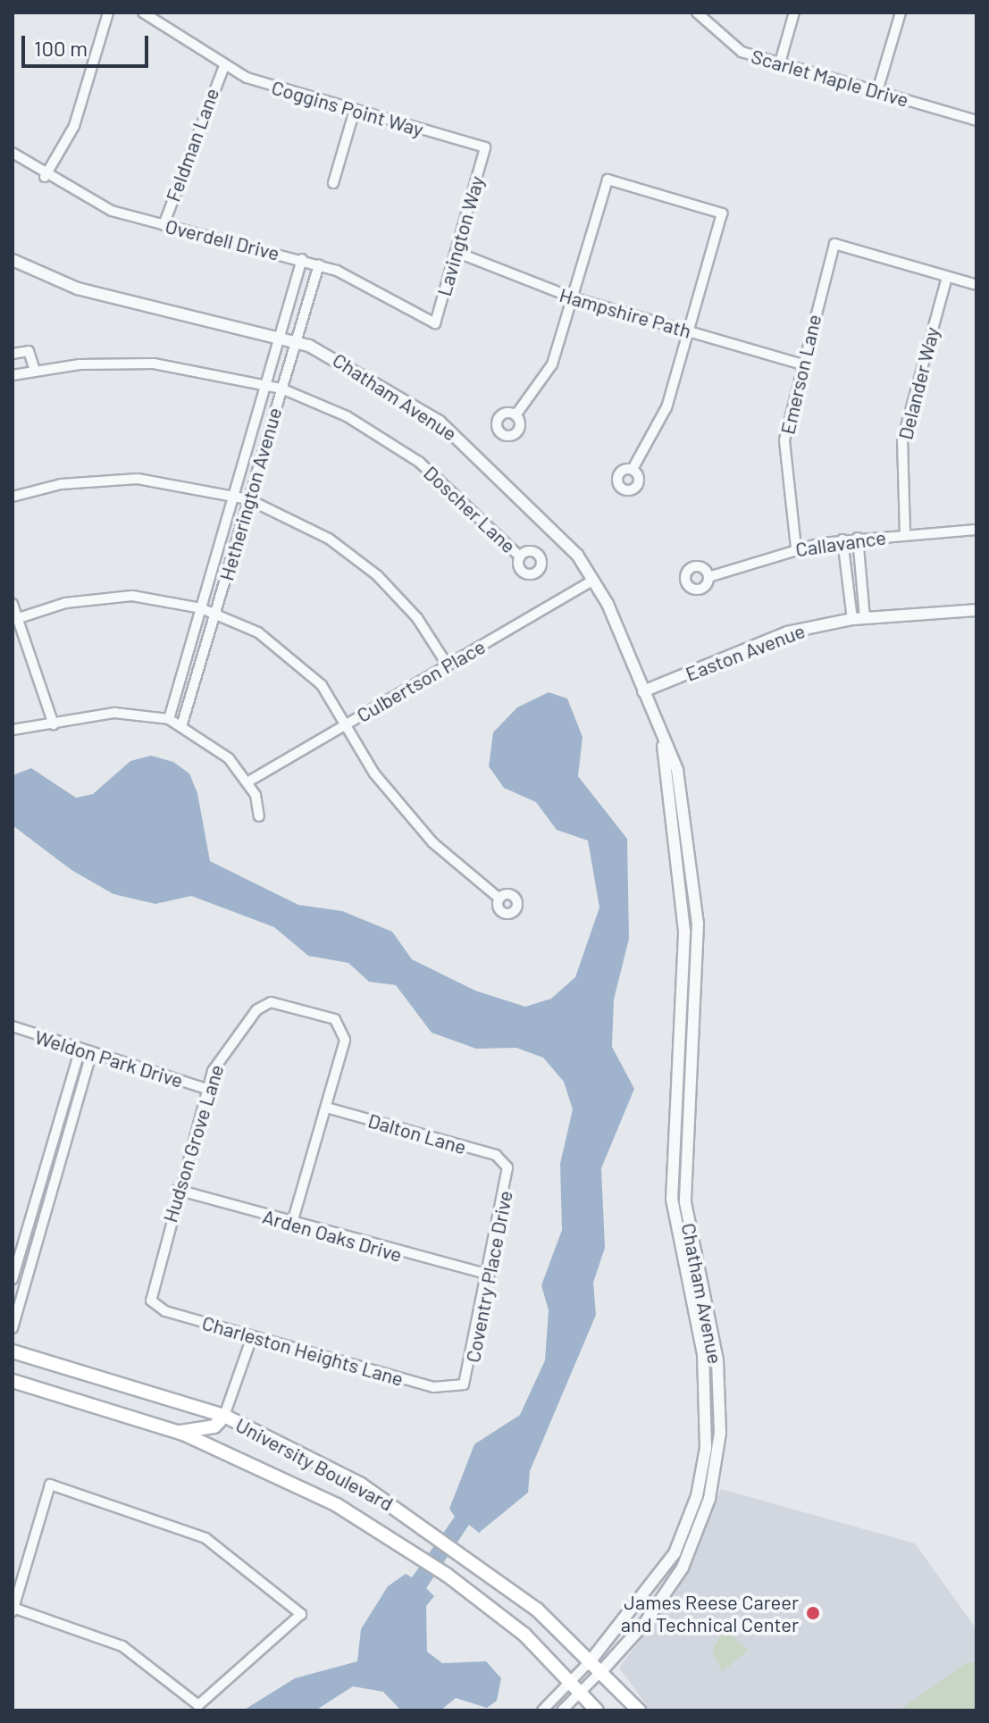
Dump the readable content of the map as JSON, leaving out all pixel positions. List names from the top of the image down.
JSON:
{
  "streets": {
    "main road": ["University Boulevard"],
    "street": [
      "Scarlet Maple Drive",
      "Coggins Point Way",
      "Feldman Lane",
      "Lavington Way",
      "Overdell Drive",
      "Hampshire Path",
      "Emerson Lane",
      "Delander Way",
      "Chatham Avenue",
      "Hetherington Avenue",
      "Doscher Lane",
      "Callavance",
      "Easton Avenue",
      "Culbertson Place",
      "Weldon Park Drive",
      "Dalton Lane",
      "Hudson Grove Lane",
      "Arden Oaks Drive",
      "Coventry Place Drive",
      "Charleston Heights Lane"
    ]
  },
  "crossings": [
    ["Coggins Point Way", "Feldman Lane"],
    ["Coggins Point Way", "Lavington Way"],
    ["Feldman Lane", "Overdell Drive"],
    ["Lavington Way", "Overdell Drive"],
    ["Lavington Way", "Hampshire Path"],
    ["Overdell Drive", "Hetherington Avenue"],
    ["Hampshire Path", "Emerson Lane"],
    ["Emerson Lane", "Delander Way"],
    ["Emerson Lane", "Callavance"],
    ["Delander Way", "Callavance"],
    ["Chatham Avenue", "Hetherington Avenue"],
    ["Chatham Avenue", "Easton Avenue"],
    ["Chatham Avenue", "Culbertson Place"],
    ["Chatham Avenue", "University Boulevard"],
    ["Hetherington Avenue", "Doscher Lane"],
    ["Weldon Park Drive", "Hudson Grove Lane"],
    ["Dalton Lane", "Hudson Grove Lane"],
    ["Dalton Lane", "Coventry Place Drive"],
    ["Hudson Grove Lane", "Arden Oaks Drive"],
    ["Hudson Grove Lane", "Charleston Heights Lane"],
    ["Arden Oaks Drive", "Coventry Place Drive"],
    ["Coventry Place Drive", "Charleston Heights Lane"]
  ],
  "places": ["James Reese Career and Technical Center"],
  "scale_bar": "100 m"
}
